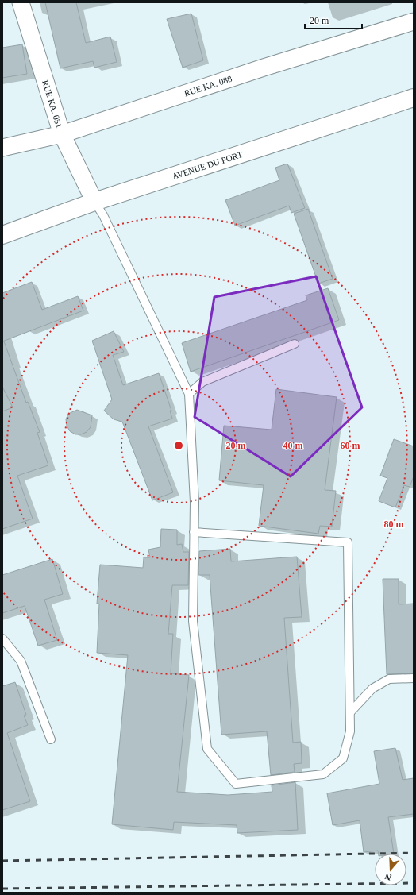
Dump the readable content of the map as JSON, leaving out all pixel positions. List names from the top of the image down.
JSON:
{
  "streets": {
    "main road": ["AVENUE DU PORT"],
    "street": ["RUE KA. 088", "RUE KA. 051"]
  },
  "crossings": [
    ["RUE KA. 088", "RUE KA. 051"],
    ["RUE KA. 051", "AVENUE DU PORT"]
  ],
  "scale_bar": "20 m",
  "north": "bottom",
  "rings": [
    "20 m",
    "40 m",
    "60 m",
    "80 m"
  ]
}
